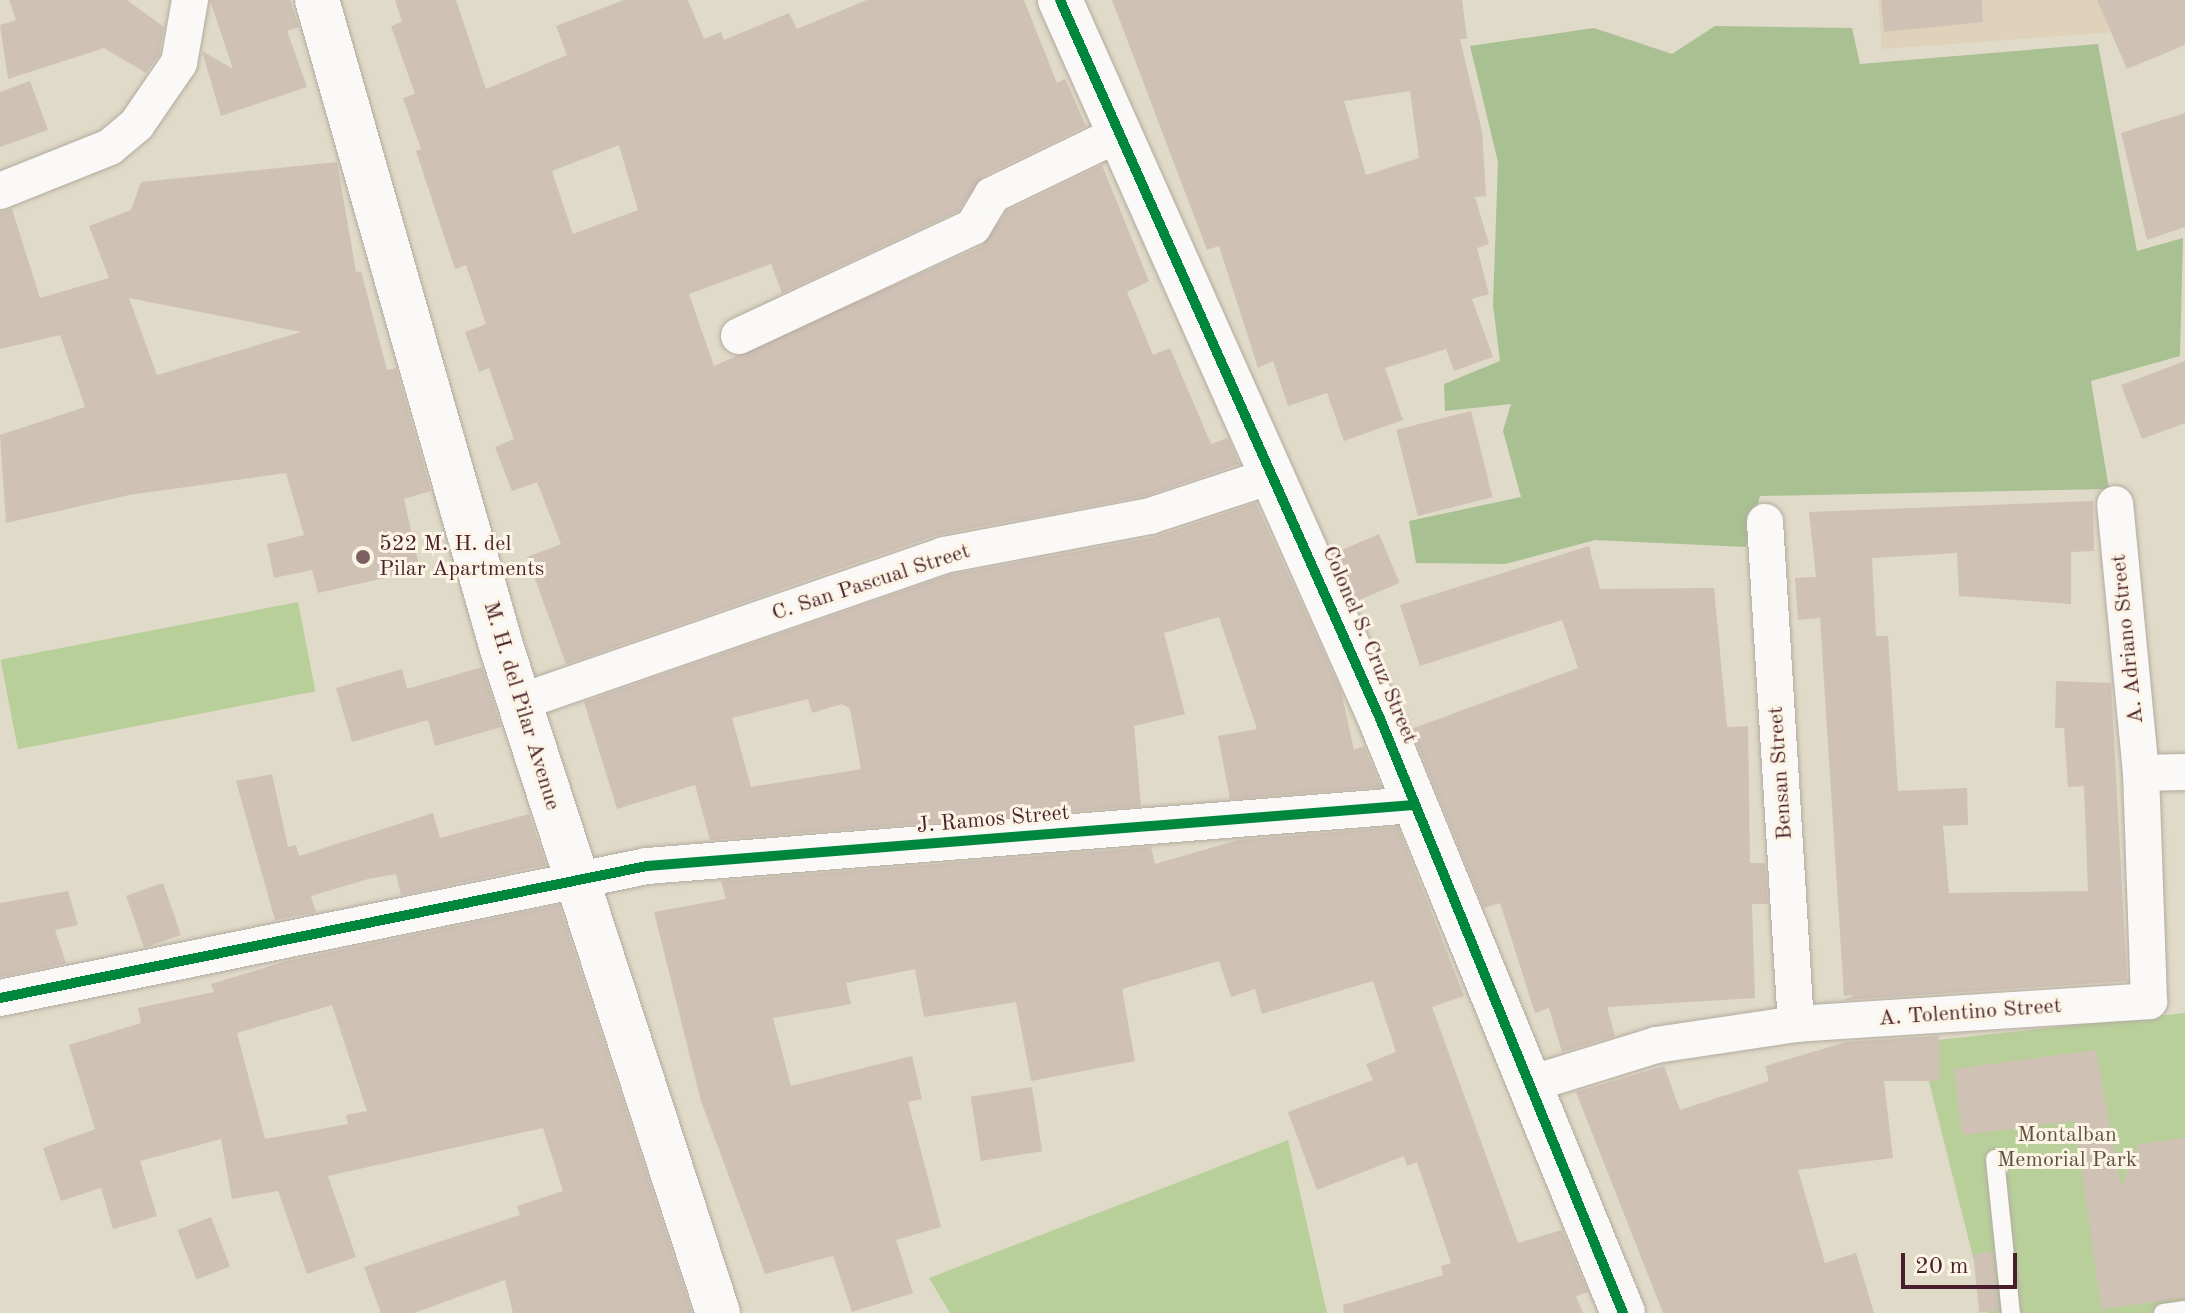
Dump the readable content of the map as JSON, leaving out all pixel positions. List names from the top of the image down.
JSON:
{
  "streets": {
    "street": [
      "C. San Pascual Street",
      "A. Adriano Street",
      "Colonel S. Cruz Street",
      "M. H. del Pilar Avenue",
      "Bensan Street",
      "J. Ramos Street",
      "A. Tolentino Street"
    ]
  },
  "crossings": [
    ["C. San Pascual Street", "Colonel S. Cruz Street"],
    ["C. San Pascual Street", "M. H. del Pilar Avenue"],
    ["A. Adriano Street", "A. Tolentino Street"],
    ["Colonel S. Cruz Street", "J. Ramos Street"],
    ["Colonel S. Cruz Street", "A. Tolentino Street"],
    ["M. H. del Pilar Avenue", "J. Ramos Street"],
    ["Bensan Street", "A. Tolentino Street"]
  ],
  "parks": ["Montalban Memorial Park"],
  "places": ["522 M. H. del Pilar Apartments"],
  "scale_bar": "20 m"
}
